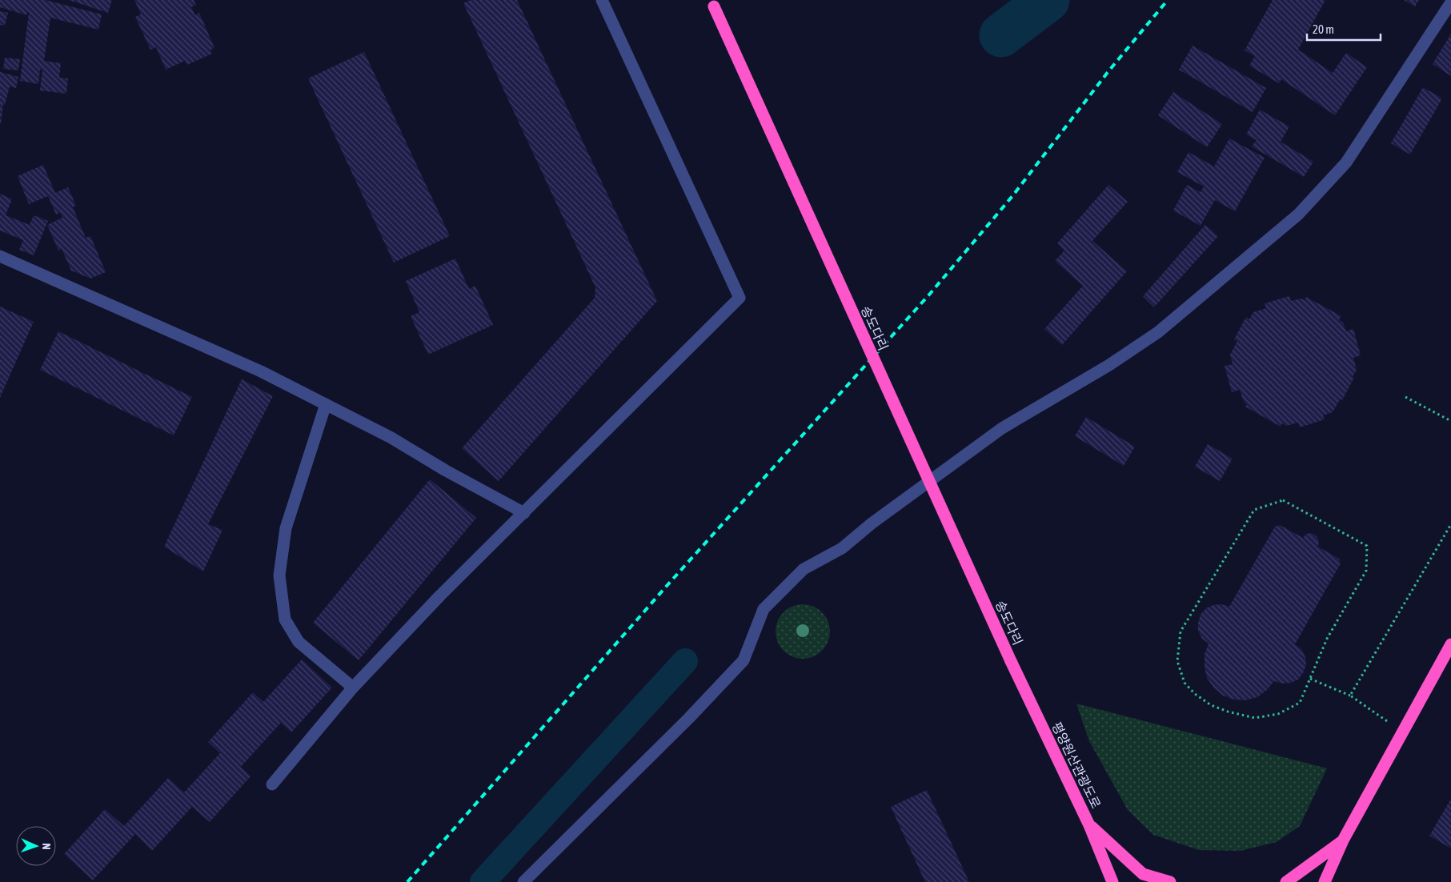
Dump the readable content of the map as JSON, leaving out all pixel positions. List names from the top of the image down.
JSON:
{
  "streets": {
    "highway": ["송도다리", "평양원산관광도로"]
  },
  "crossings": [
    ["송도다리", "평양원산관광도로"]
  ],
  "scale_bar": "20 m",
  "north": "right"
}
